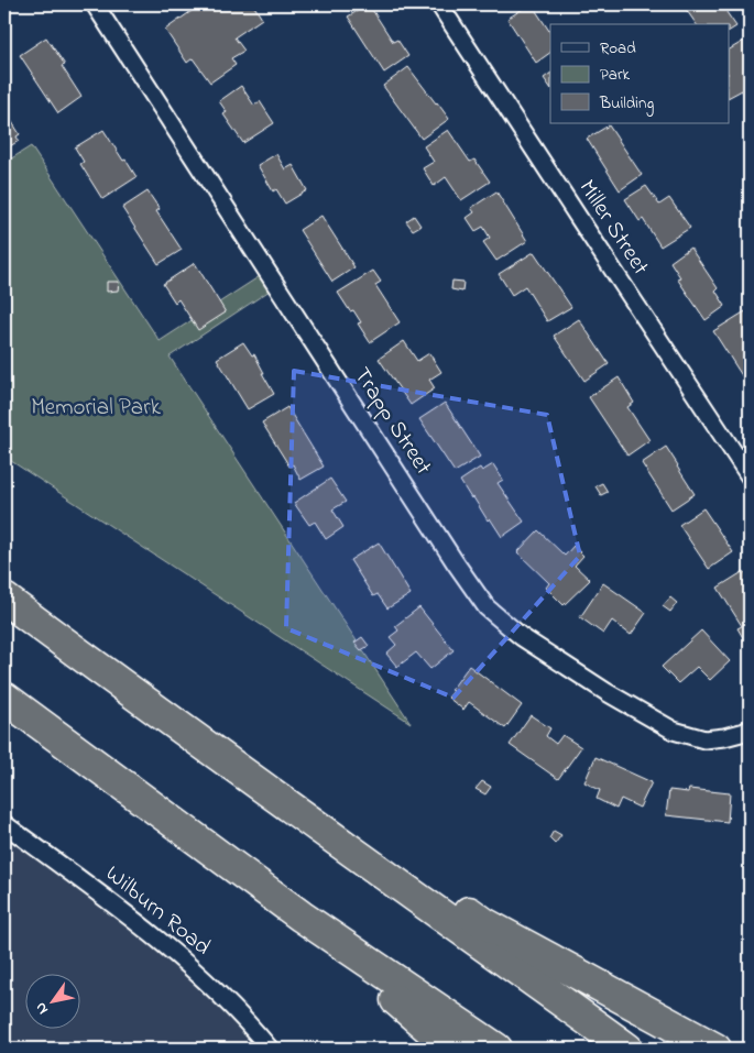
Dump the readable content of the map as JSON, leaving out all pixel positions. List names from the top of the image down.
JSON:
{
  "streets": {
    "street": ["Miller Street", "Trapp Street", "Wilburn Road"]
  },
  "parks": ["Memorial Park"],
  "legend": ["Road", "Park", "Building"],
  "north": "bottom left"
}
